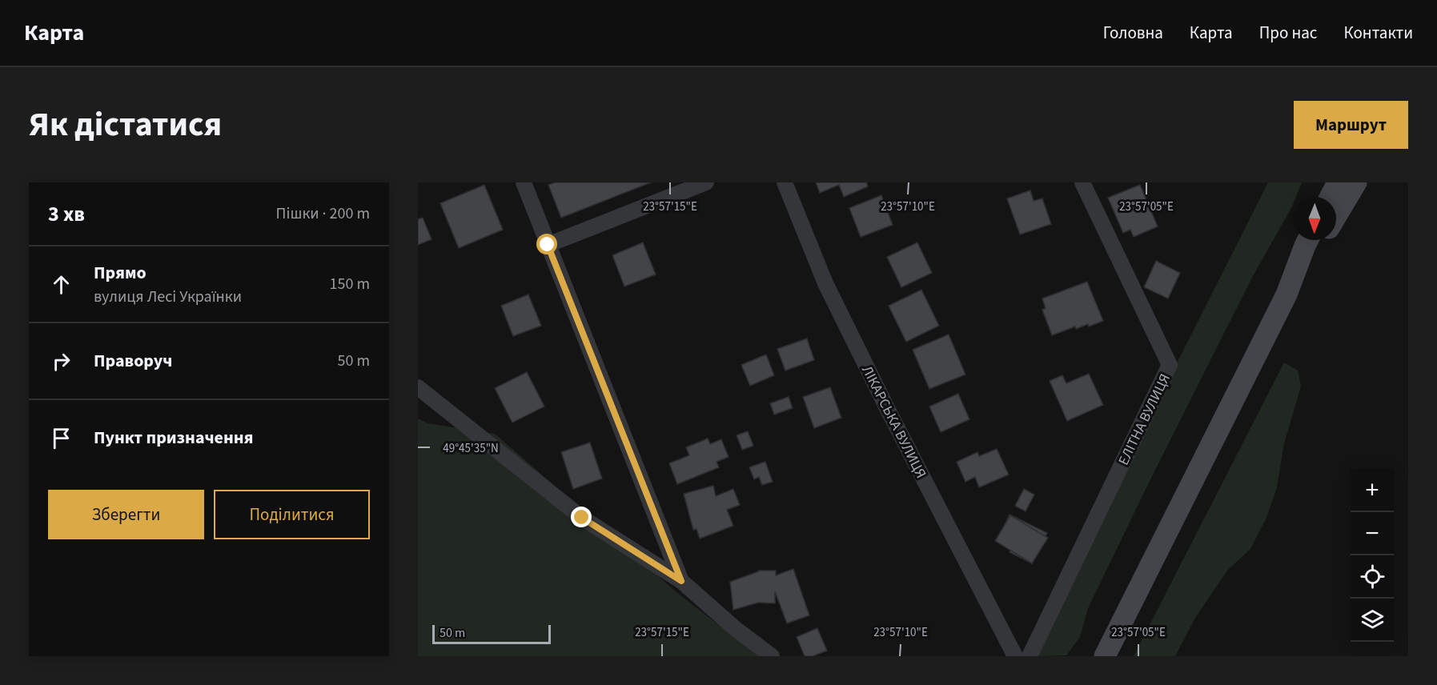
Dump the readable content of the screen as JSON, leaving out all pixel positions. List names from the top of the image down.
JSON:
{
  "streets": {
    "street": ["ЕЛІТНА ВУЛИЦЯ", "ЛІКАРСЬКА ВУЛИЦЯ"]
  },
  "scale_bar": "50 m",
  "north": "bottom",
  "page": {
    "header": "Карта",
    "nav": [
      "Головна",
      "Карта",
      "Про нас",
      "Контакти"
    ],
    "title": "Як дістатися",
    "buttons": [
      "Маршрут",
      ["Зберегти", "Поділитися"]
    ],
    "heading": ["3 хв", "Пішки · 200 m"],
    "list": [
      ["Прямо", "вулиця Лесі Українки", "150 m"],
      ["Праворуч", "50 m"],
      "Пункт призначення"
    ],
    "map_buttons": ["+", "−"],
    "scale": "50 m"
  },
  "coordinates": [
    "23°57'15\"E",
    "23°57'10\"E",
    "23°57'05\"E",
    "49°45'35\"N"
  ]
}
